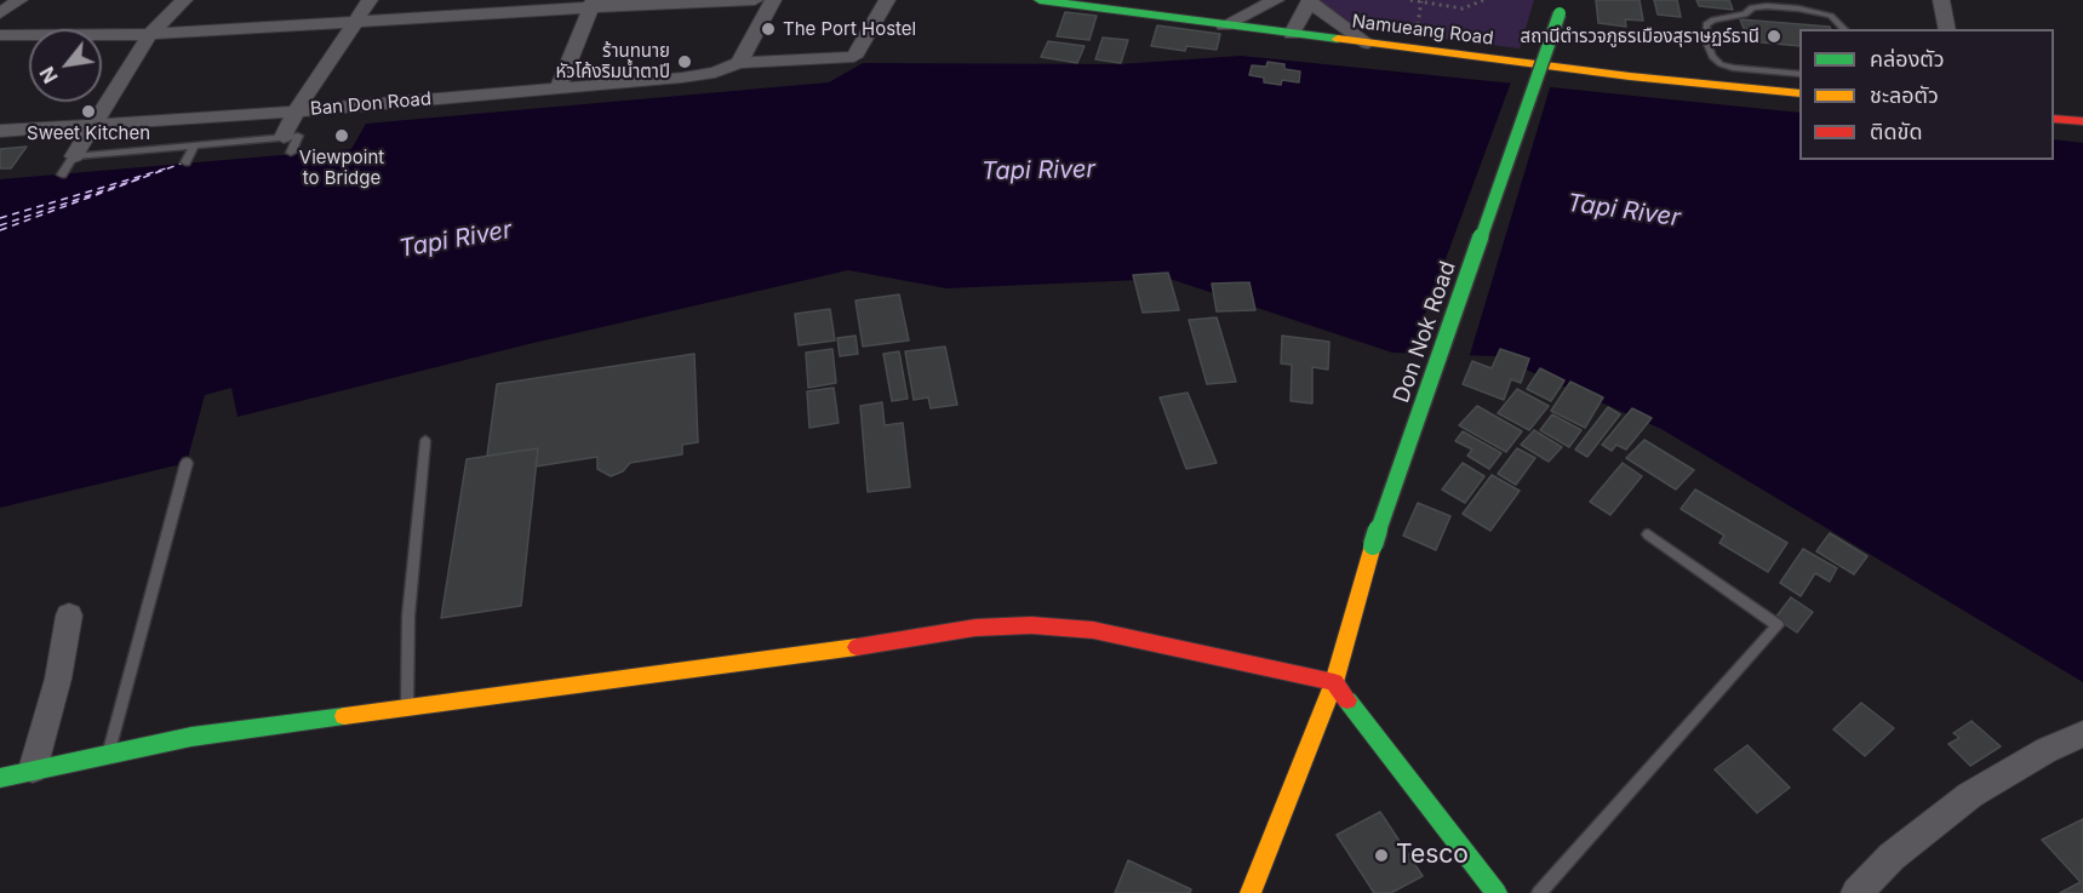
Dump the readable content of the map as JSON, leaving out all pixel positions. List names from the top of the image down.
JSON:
{
  "streets": {
    "street": ["Namueang Road", "Ban Don Road", "Don Nok Road"]
  },
  "water": ["Tapi River"],
  "places": [
    "The Port Hostel",
    "สถานีตำรวจภูธรเมืองสุราษฏร์ธานี",
    "ร้านทนาย หัวโค้งริมน้ำตาปี",
    "Sweet Kitchen",
    "Viewpoint to Bridge",
    "Tesco"
  ],
  "legend": ["คล่องตัว", "ชะลอตัว", "ติดขัด"],
  "north": "bottom left"
}
